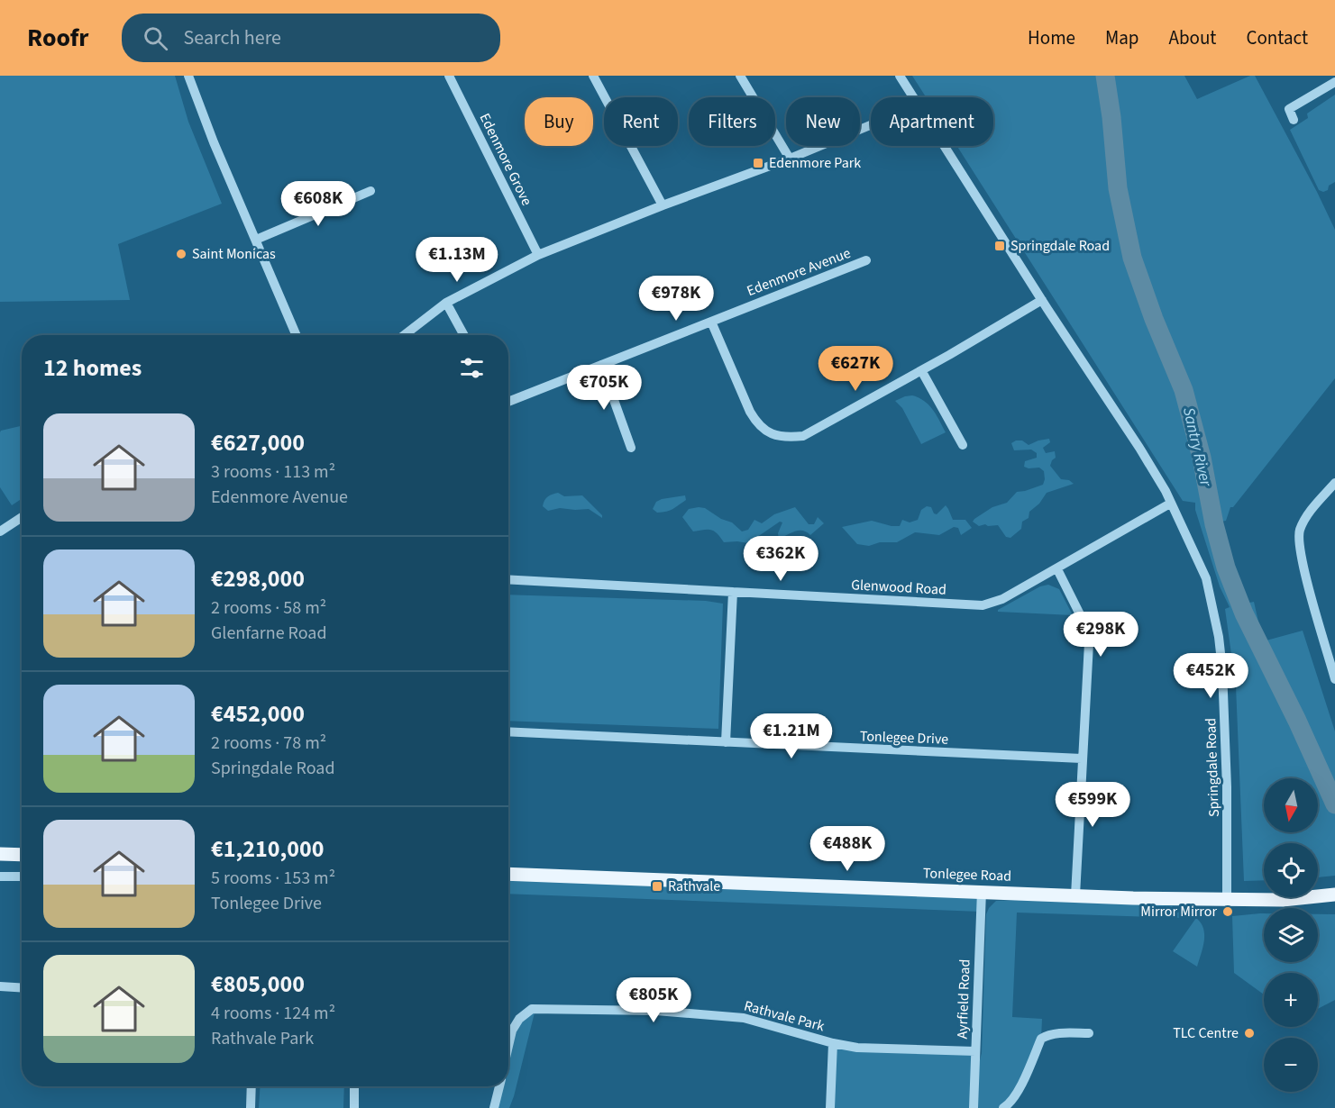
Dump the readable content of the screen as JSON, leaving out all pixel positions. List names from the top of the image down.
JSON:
{
  "streets": {
    "main road": ["Tonlegee Road"],
    "street": [
      "Edenmore Grove",
      "Edenmore Avenue",
      "Glenwood Road",
      "Tonlegee Drive",
      "Springdale Road",
      "Ayrfield Road",
      "Rathvale Park"
    ]
  },
  "crossings": [
    ["Glenwood Road", "Springdale Road"],
    ["Springdale Road", "Tonlegee Road"],
    ["Tonlegee Road", "Ayrfield Road"],
    ["Ayrfield Road", "Rathvale Park"]
  ],
  "water": ["Santry River"],
  "places": {
    "transit": ["Edenmore Park", "Springdale Road", "Rathvale"],
    "other": ["Saint Monicas", "Mirror Mirror", "TLC Centre"]
  },
  "north": "bottom",
  "page": {
    "header": "Roofr",
    "search": "Search here",
    "nav": [
      "Home",
      "Map",
      "About",
      "Contact"
    ],
    "chip": [
      "Buy",
      "Rent",
      "Filters",
      "New",
      "Apartment"
    ],
    "price": [
      "€608K",
      "€1.13M",
      "€978K",
      "€627K",
      "€705K",
      "€362K",
      "€298K",
      "€452K",
      "€1.21M",
      "€599K",
      "€488K",
      "€805K"
    ],
    "heading": "12 homes",
    "list": [
      {
        "name": "€627,000",
        "note": "3 rooms · 113 m² · Edenmore Avenue"
      },
      {
        "name": "€298,000",
        "note": "2 rooms · 58 m² · Glenfarne Road"
      },
      {
        "name": "€452,000",
        "note": "2 rooms · 78 m² · Springdale Road"
      },
      {
        "name": "€1,210,000",
        "note": "5 rooms · 153 m² · Tonlegee Drive"
      },
      {
        "name": "€805,000",
        "note": "4 rooms · 124 m² · Rathvale Park"
      }
    ],
    "map_buttons": ["+", "−"]
  }
}
